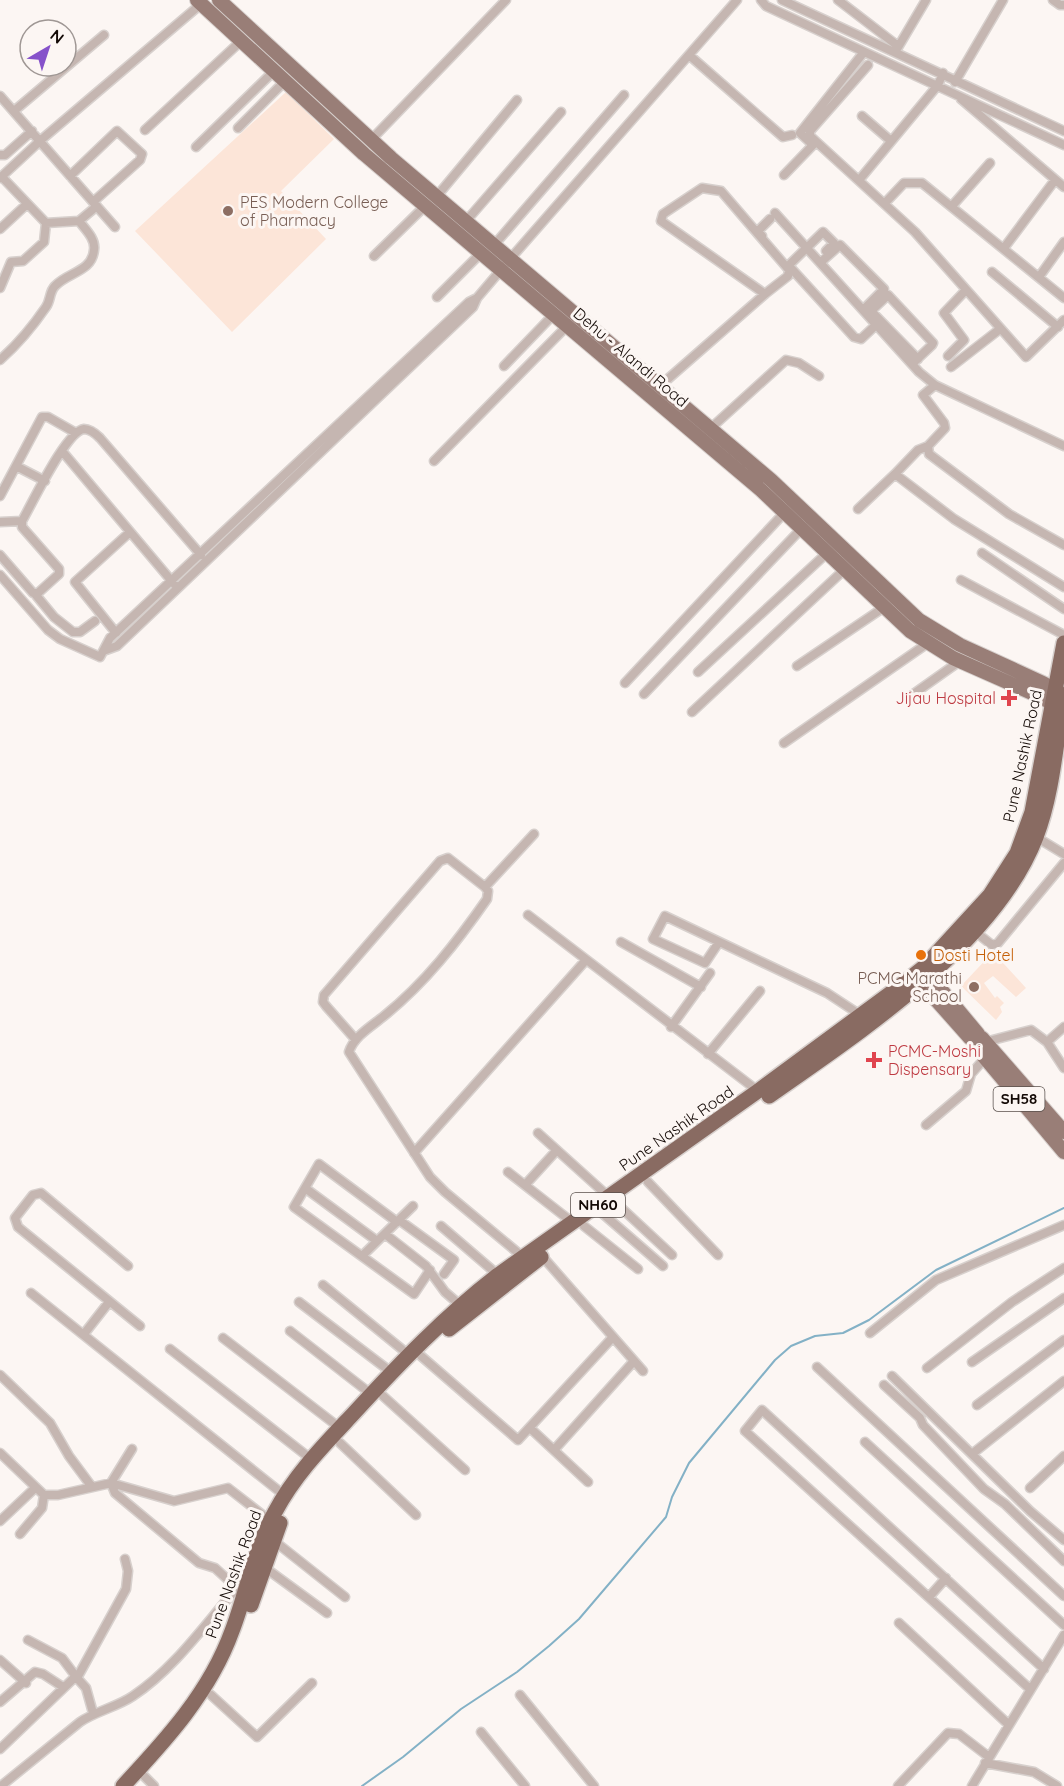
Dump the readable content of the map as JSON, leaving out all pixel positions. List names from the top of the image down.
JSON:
{
  "streets": {
    "highway": ["Pune Nashik Road", "NH60"],
    "main road": ["Dehu - Alandi Road", "SH58"]
  },
  "crossings": [
    ["Dehu - Alandi Road", "Pune Nashik Road"],
    ["Pune Nashik Road", "SH58"]
  ],
  "places": {
    "other": ["PES Modern College of Pharmacy", "Dosti Hotel", "PCMC Marathi School"],
    "health": ["Jijau Hospital", "PCMC-Moshi Dispensary"]
  },
  "north": "top right"
}
